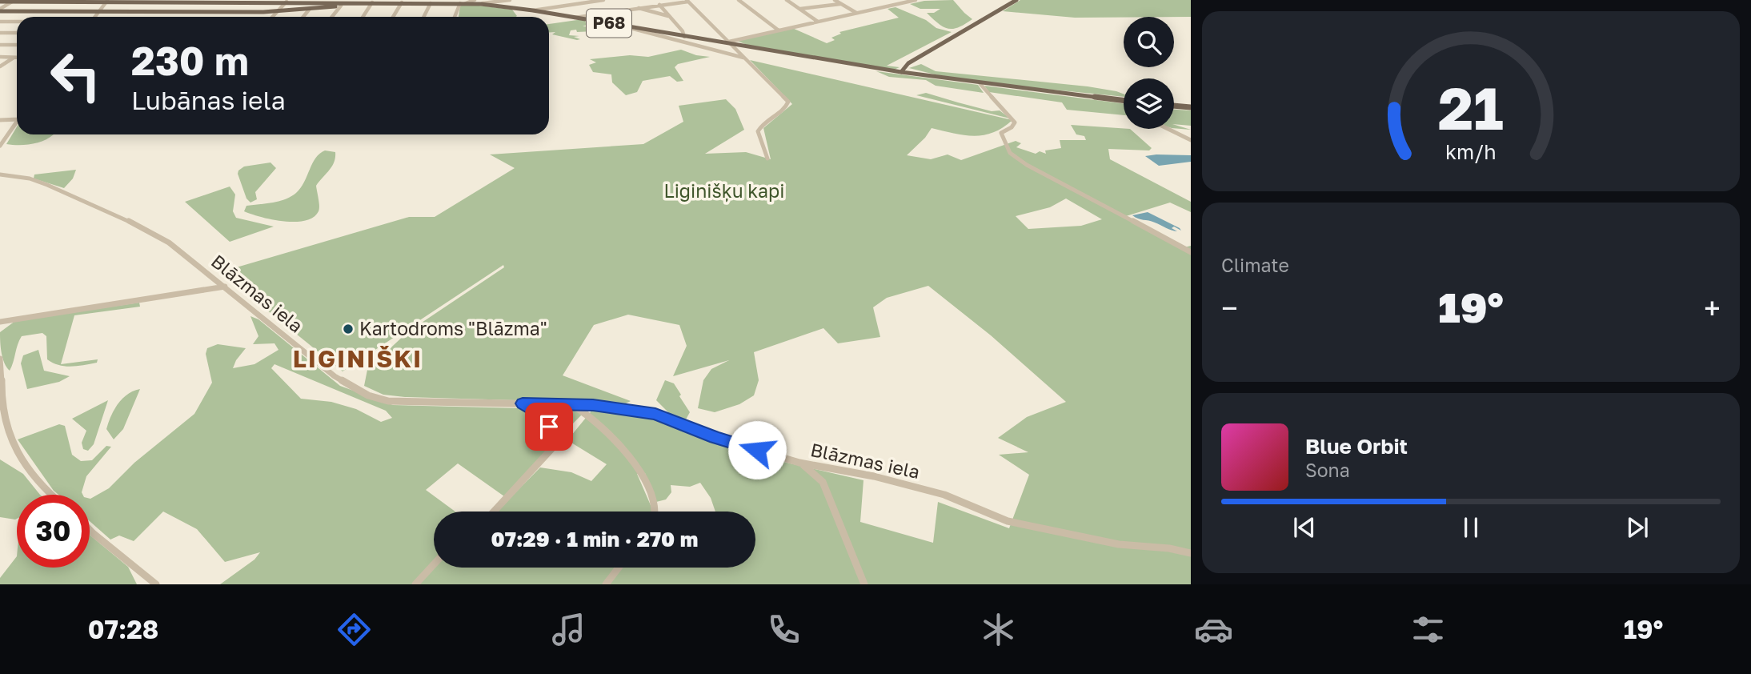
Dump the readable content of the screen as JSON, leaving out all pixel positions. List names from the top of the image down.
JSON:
{
  "streets": {
    "main road": ["P68"],
    "street": ["Blāzmas iela"]
  },
  "districts": ["LIGINIŠKI"],
  "parks": ["Liginišķu kapi"],
  "places": ["Kartodroms \"Blāzma\""],
  "page": {
    "turn": ["230 m", "Lubānas iela"],
    "tile": "Climate",
    "heat": ["−", "19°", "+"],
    "song": ["Blue Orbit", "Sona"],
    "limit": "30",
    "trip": "07:29 · 1 min · 270 m",
    "tabs": ["07:28", "19°"],
    "gauge": ["21", "km/h"]
  }
}
